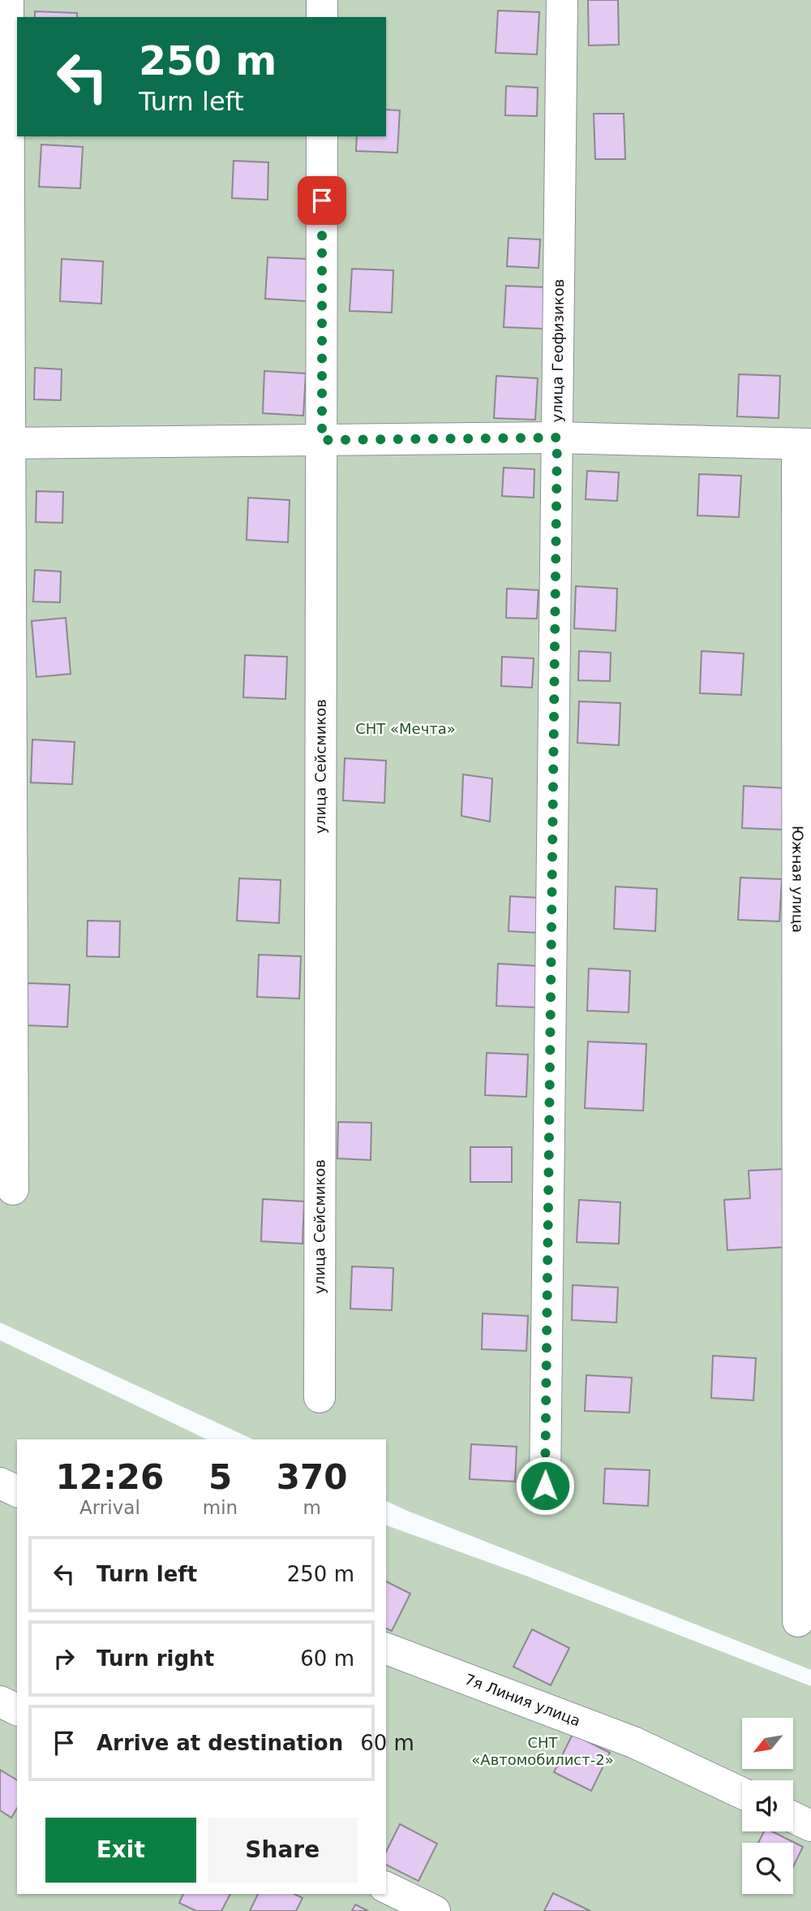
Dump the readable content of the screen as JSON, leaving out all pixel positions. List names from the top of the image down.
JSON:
{
  "streets": {
    "street": [
      "улица Геофизиков",
      "улица Сейсмиков",
      "Южная улица",
      "7я Линия улица"
    ]
  },
  "parks": ["СНТ «Мечта»", "СНТ «Автомобилист-2»"],
  "north": "bottom left",
  "page": {
    "turn": ["250 m", "Turn left"],
    "eta": [
      "12:26",
      "Arrival",
      "5",
      "min",
      "370",
      "m"
    ],
    "list": [
      {
        "name": "Turn left",
        "value": "250 m"
      },
      {
        "name": "Turn right",
        "value": "60 m"
      },
      {
        "name": "Arrive at destination",
        "value": "60 m"
      }
    ],
    "buttons": ["Exit", "Share"]
  }
}
